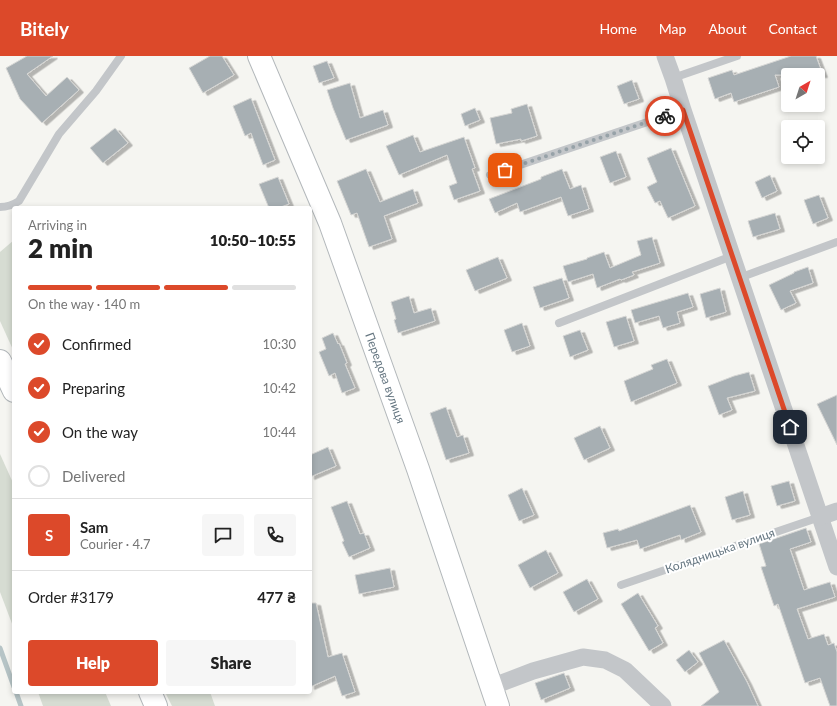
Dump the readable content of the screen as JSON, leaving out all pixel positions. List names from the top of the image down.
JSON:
{
  "streets": {
    "street": ["Передова вулиця", "Колядницька вулиця"]
  },
  "north": "top right",
  "page": {
    "header": "Bitely",
    "nav": [
      "Home",
      "Map",
      "About",
      "Contact"
    ],
    "heading": ["2 min", "Arriving in", "10:50–10:55"],
    "panel": [
      "Sam",
      "Courier · 4.7",
      "Order #3179",
      "477 ₴"
    ],
    "bar": "On the way · 140 m",
    "list": [
      ["Confirmed", "10:30"],
      ["Preparing", "10:42"],
      ["On the way", "10:44"],
      "Delivered"
    ],
    "round": "S",
    "buttons": ["Help", "Share"]
  }
}
